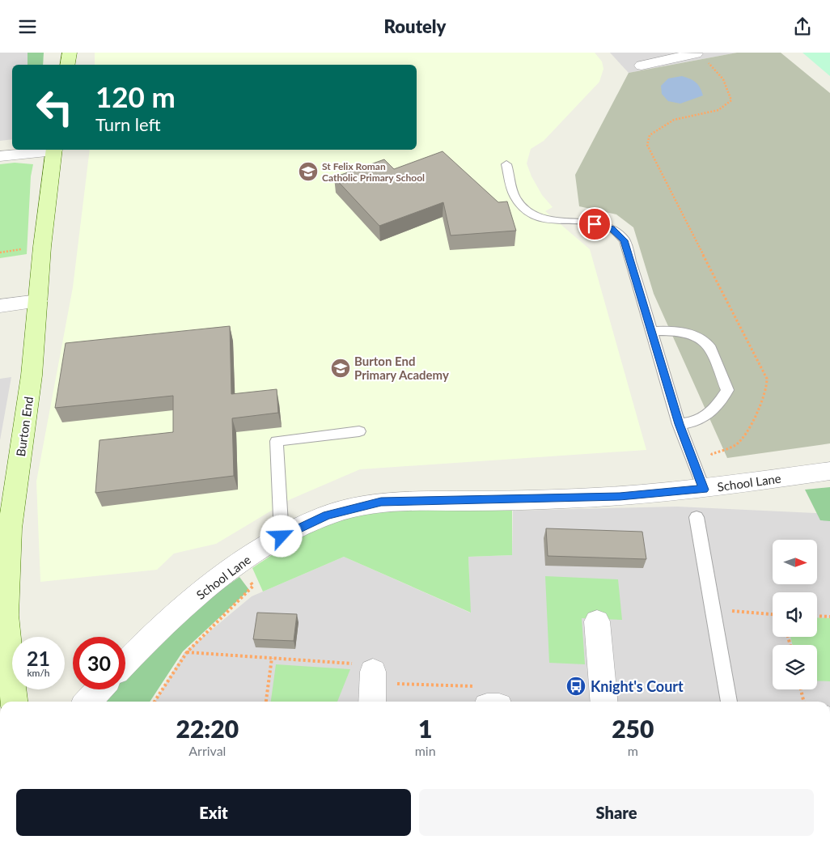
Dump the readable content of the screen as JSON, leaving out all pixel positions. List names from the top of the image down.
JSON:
{
  "streets": {
    "street": ["Burton End", "School Lane"]
  },
  "places": {
    "school or university": ["St Felix Roman Catholic Primary School", "Burton End Primary Academy"],
    "bus stop": ["Knight's Court"]
  },
  "north": "right",
  "page": {
    "header": "Routely",
    "turn": ["120 m", "Turn left"],
    "speed": "21 km/h",
    "limit": "30",
    "eta": [
      "22:20",
      "Arrival",
      "1",
      "min",
      "250",
      "m"
    ],
    "buttons": ["Exit", "Share"]
  }
}
